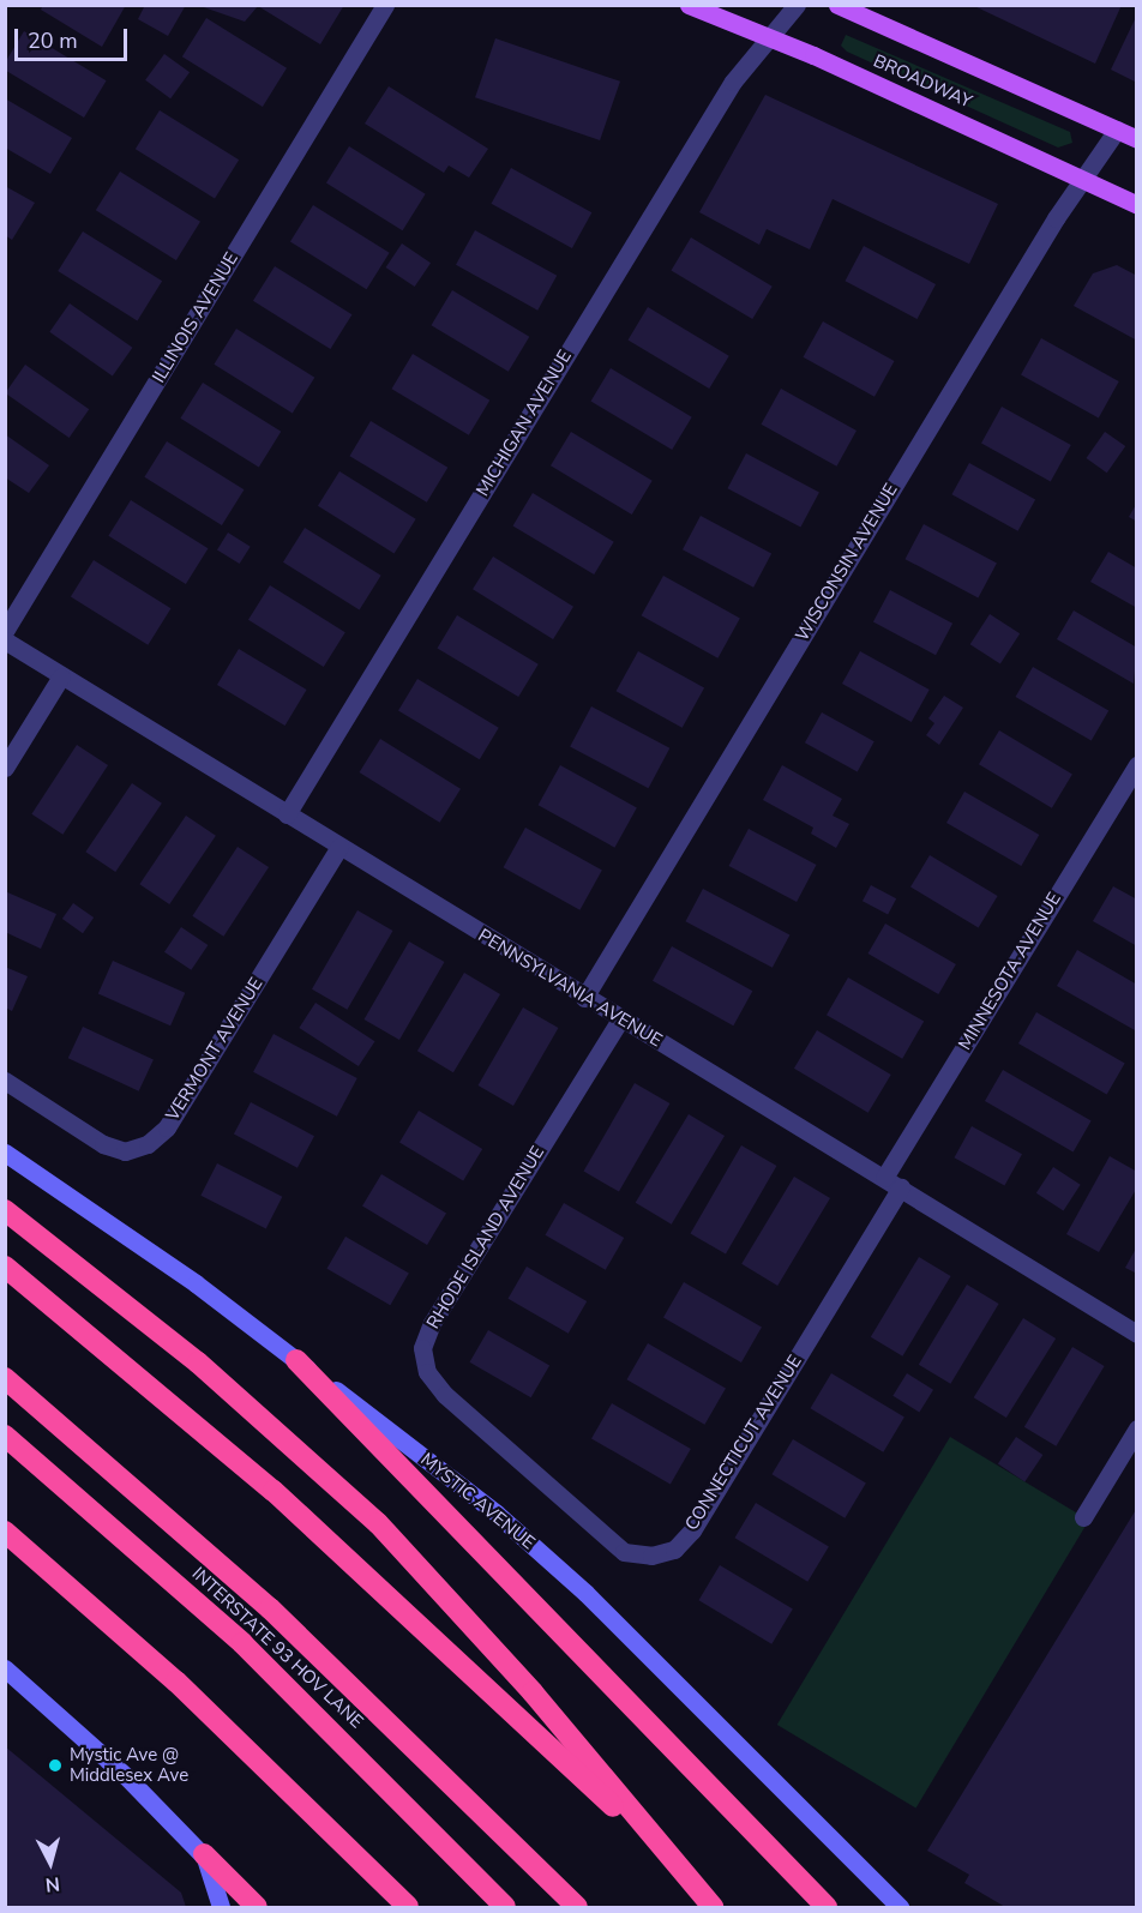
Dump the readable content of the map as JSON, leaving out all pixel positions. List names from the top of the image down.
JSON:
{
  "streets": {
    "highway": ["INTERSTATE 93 HOV LANE"],
    "main road": ["BROADWAY", "MYSTIC AVENUE"],
    "street": [
      "ILLINOIS AVENUE",
      "MICHIGAN AVENUE",
      "WISCONSIN AVENUE",
      "MINNESOTA AVENUE",
      "PENNSYLVANIA AVENUE",
      "VERMONT AVENUE",
      "RHODE ISLAND AVENUE",
      "CONNECTICUT AVENUE"
    ]
  },
  "crossings": [
    ["BROADWAY", "MICHIGAN AVENUE"],
    ["BROADWAY", "WISCONSIN AVENUE"],
    ["MICHIGAN AVENUE", "PENNSYLVANIA AVENUE"],
    ["WISCONSIN AVENUE", "PENNSYLVANIA AVENUE"],
    ["MINNESOTA AVENUE", "PENNSYLVANIA AVENUE"],
    ["PENNSYLVANIA AVENUE", "VERMONT AVENUE"],
    ["PENNSYLVANIA AVENUE", "RHODE ISLAND AVENUE"],
    ["PENNSYLVANIA AVENUE", "CONNECTICUT AVENUE"],
    ["RHODE ISLAND AVENUE", "CONNECTICUT AVENUE"]
  ],
  "places": ["Mystic Ave @ Middlesex Ave"],
  "scale_bar": "20 m",
  "north": "bottom"
}
